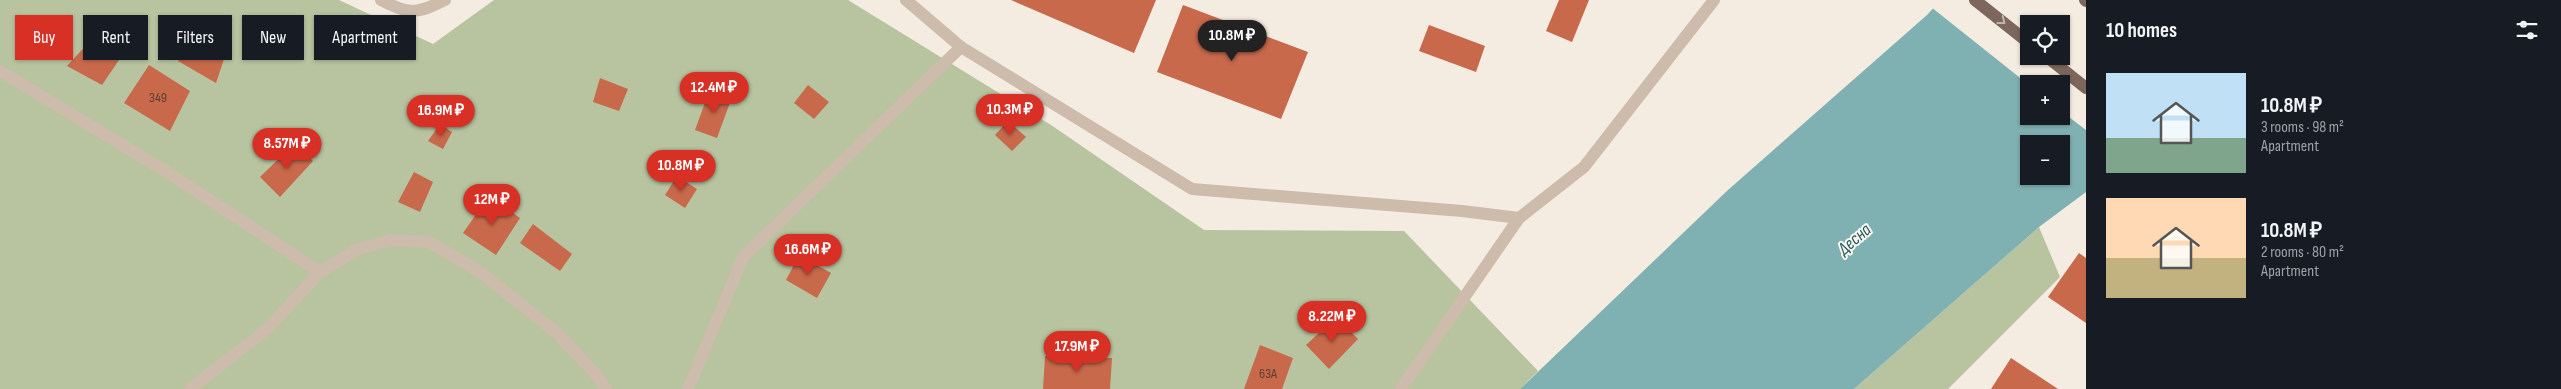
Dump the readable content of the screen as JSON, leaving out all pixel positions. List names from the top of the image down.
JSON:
{
  "water": ["Десна"],
  "house_numbers": ["349", "63А"],
  "page": {
    "heading": "10 homes",
    "map_buttons": ["+", "−"],
    "chip": [
      "Buy",
      "Rent",
      "Filters",
      "New",
      "Apartment"
    ],
    "price": [
      "10.8M ₽",
      "12.4M ₽",
      "10.3M ₽",
      "16.9M ₽",
      "8.57M ₽",
      "10.8M ₽",
      "12M ₽",
      "16.6M ₽",
      "8.22M ₽",
      "17.9M ₽"
    ],
    "list": [
      {
        "name": "10.8M ₽",
        "note": "3 rooms · 98 m² · Apartment"
      },
      {
        "name": "10.8M ₽",
        "note": "2 rooms · 80 m² · Apartment"
      }
    ]
  }
}
